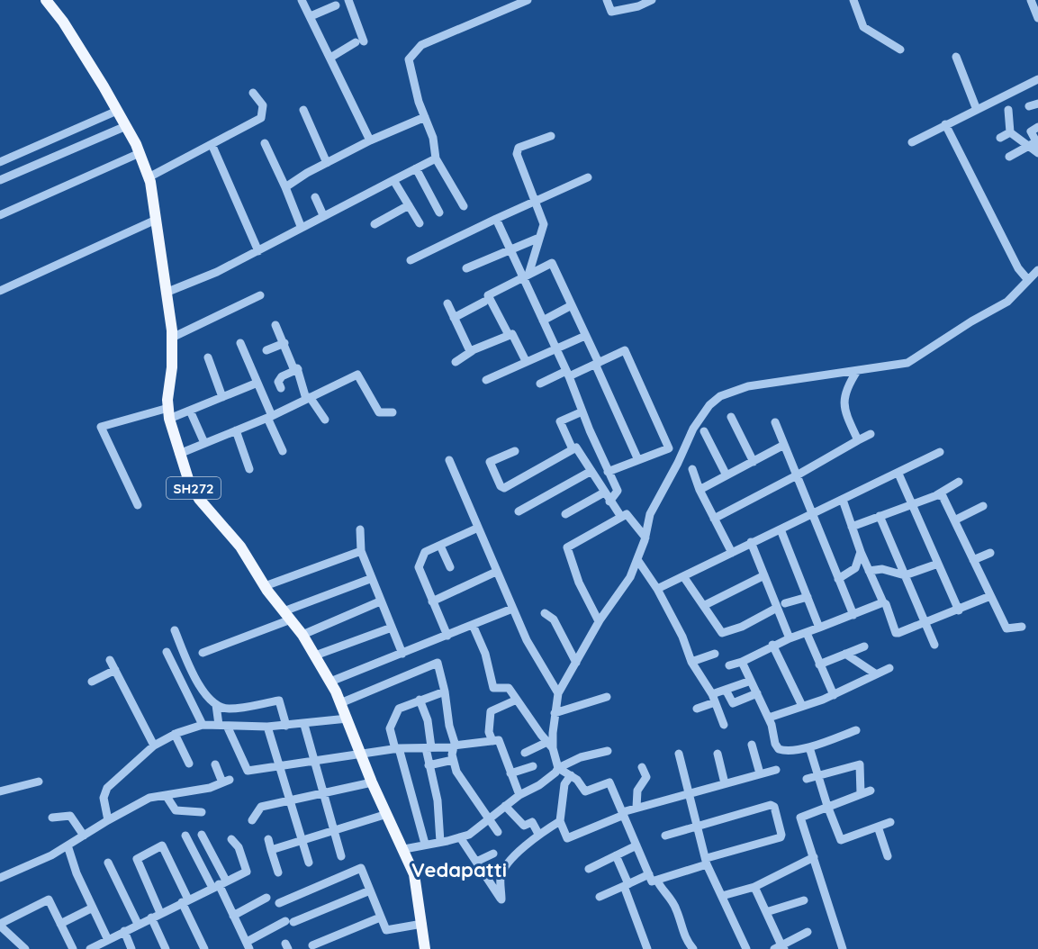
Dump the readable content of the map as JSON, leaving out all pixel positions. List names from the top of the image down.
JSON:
{
  "streets": {
    "main road": ["SH272"]
  },
  "districts": ["Vedapatti"]
}
